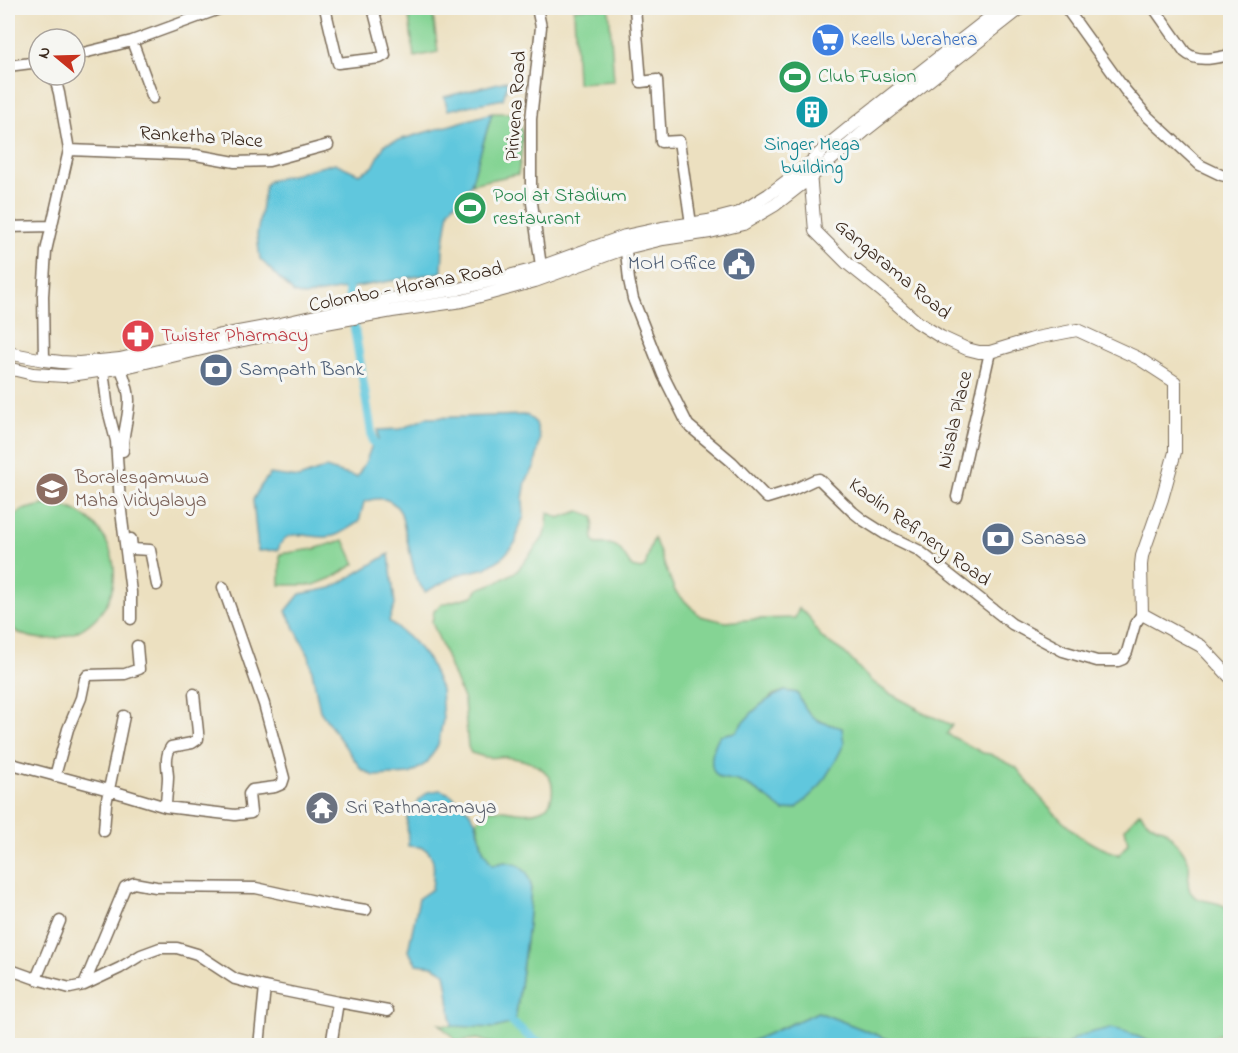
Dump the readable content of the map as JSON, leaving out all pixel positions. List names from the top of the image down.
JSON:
{
  "streets": {
    "main road": ["Gangarama Road", "Colombo - Horana Road"],
    "street": [
      "Pirivena Road",
      "Ranketha Place",
      "Nisala Place",
      "Kaolin Refinery Road"
    ]
  },
  "crossings": [
    ["Pirivena Road", "Colombo - Horana Road"],
    ["Gangarama Road", "Colombo - Horana Road"],
    ["Gangarama Road", "Nisala Place"],
    ["Gangarama Road", "Kaolin Refinery Road"],
    ["Colombo - Horana Road", "Kaolin Refinery Road"]
  ],
  "places": {
    "supermarket": ["Keells Werahera"],
    "sports": ["Club Fusion", "Pool at Stadium restaurant"],
    "building": ["Singer Mega building"],
    "public building": ["MOH Office"],
    "pharmacy": ["Twister Pharmacy"],
    "bank": ["Sampath Bank", "Sanasa"],
    "school or university": ["Boralesgamuwa Maha Vidyalaya"],
    "temple": ["Sri Rathnaramaya"]
  },
  "north": "left"
}
